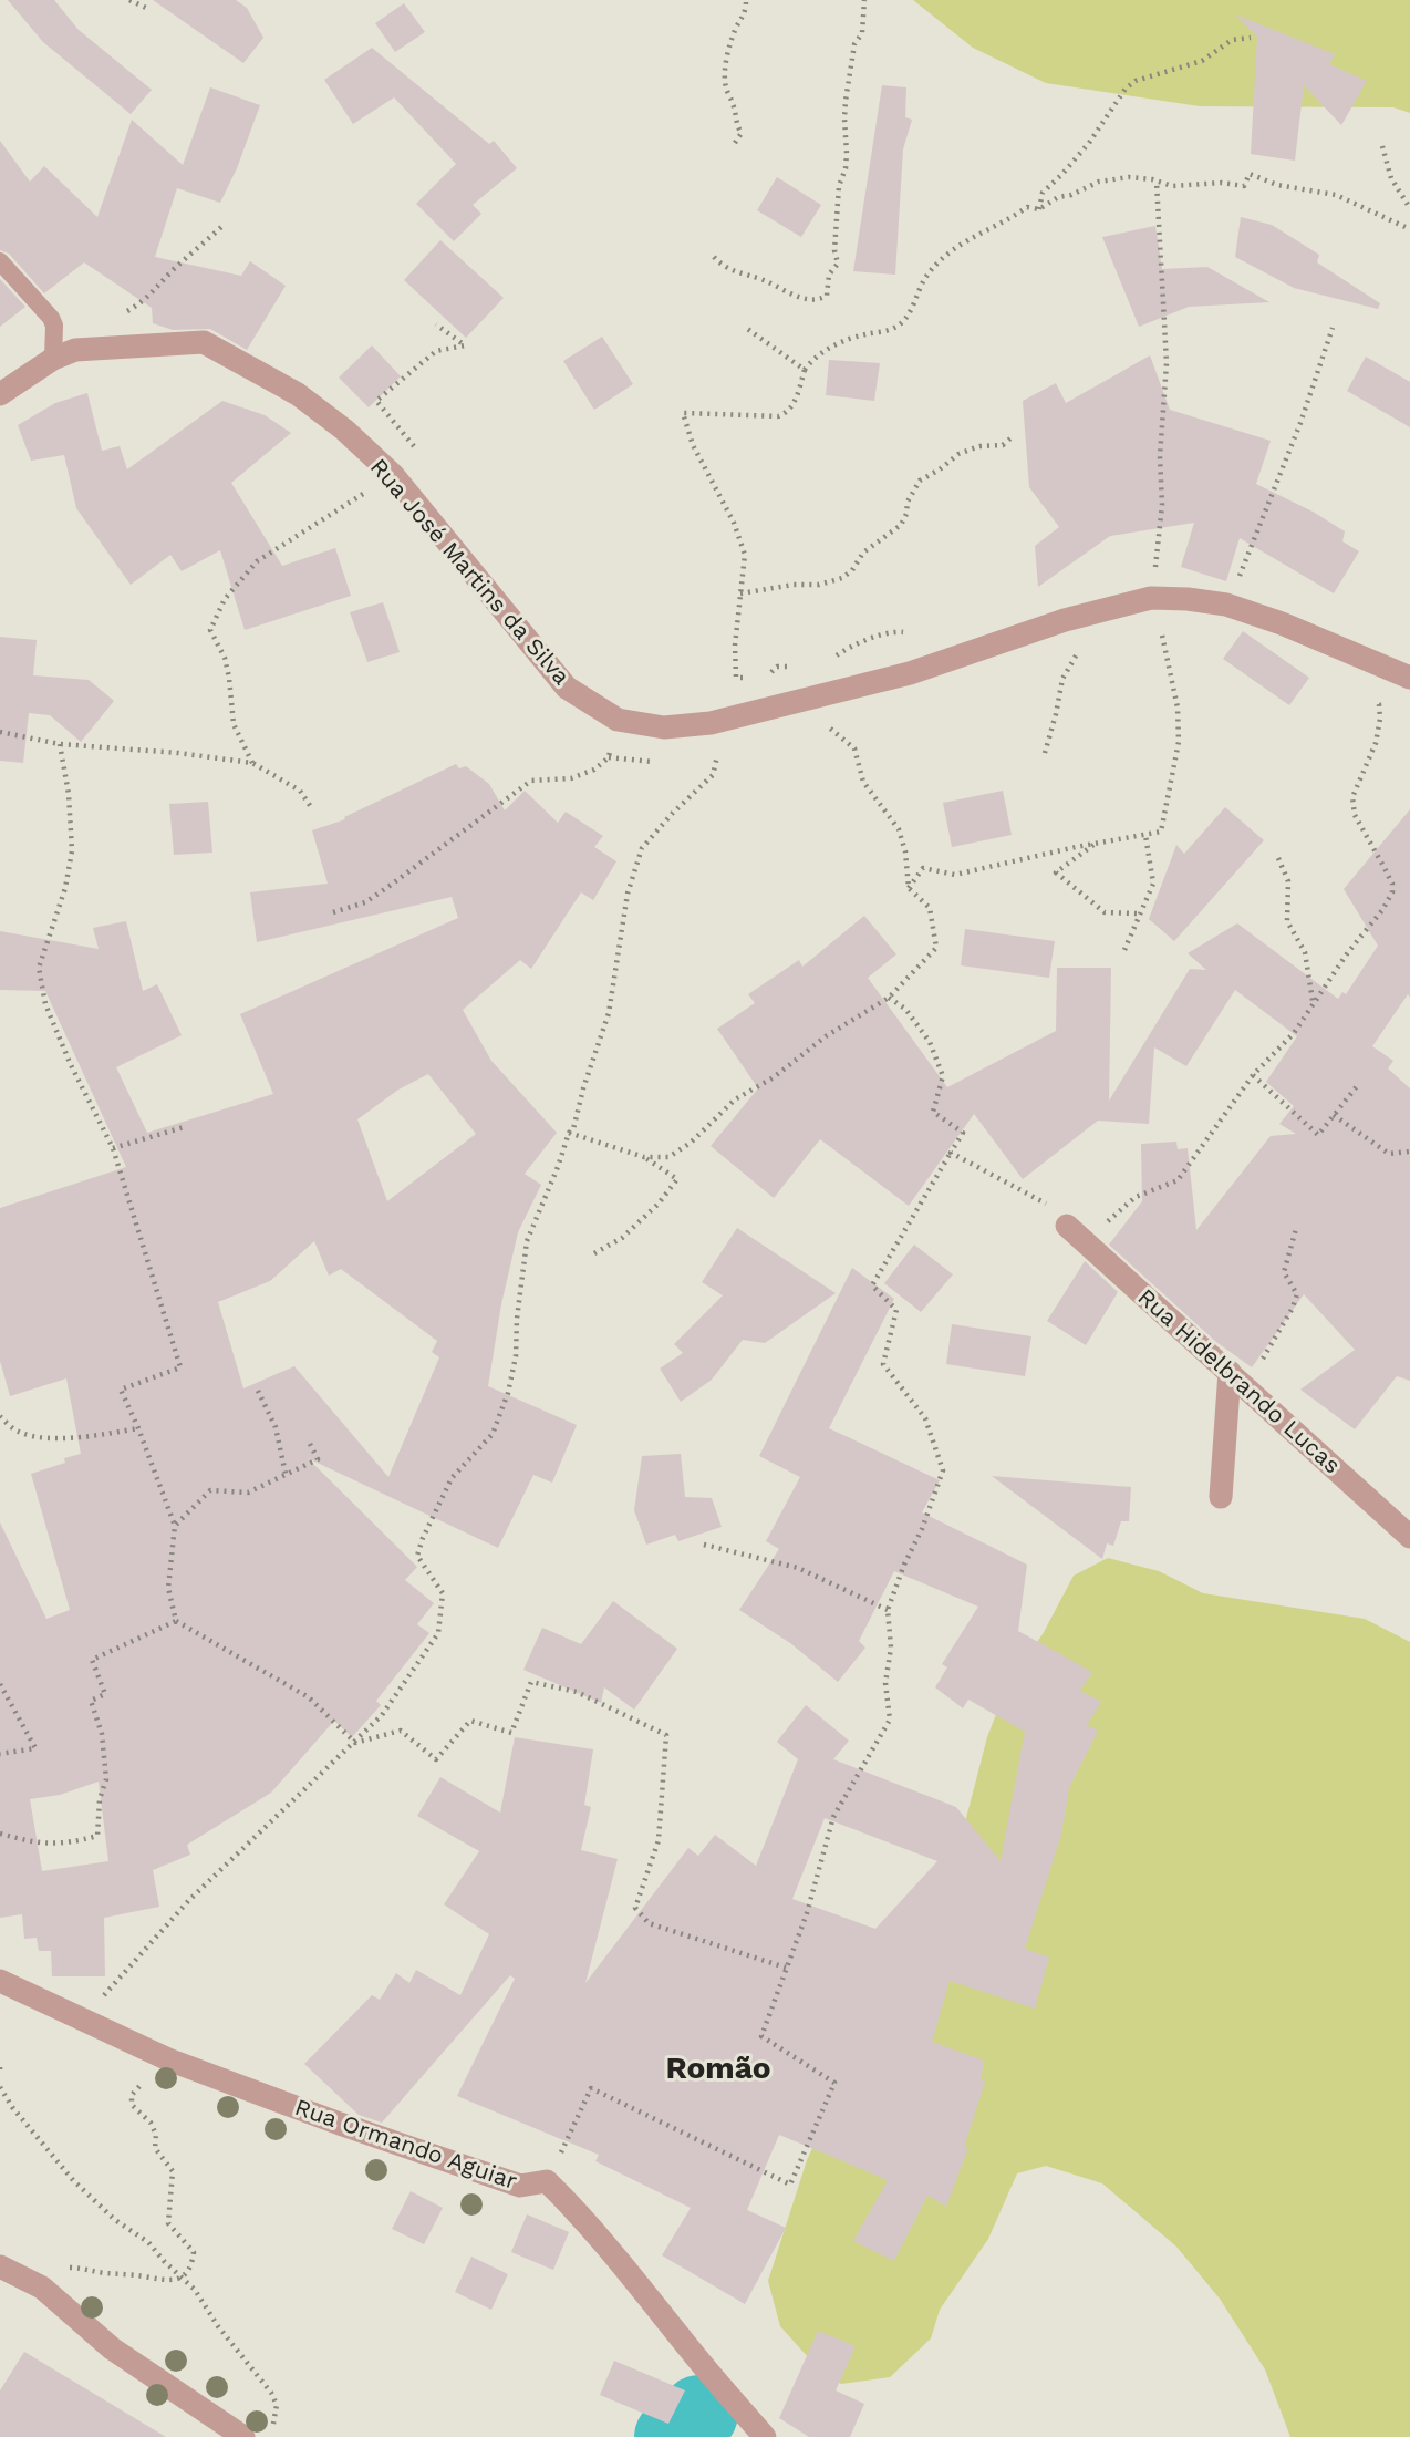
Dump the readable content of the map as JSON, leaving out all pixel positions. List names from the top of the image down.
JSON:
{
  "streets": {
    "street": ["Rua José Martins da Silva", "Rua Hidelbrando Lucas", "Rua Ormando Aguiar"]
  },
  "districts": ["Romão"]
}
